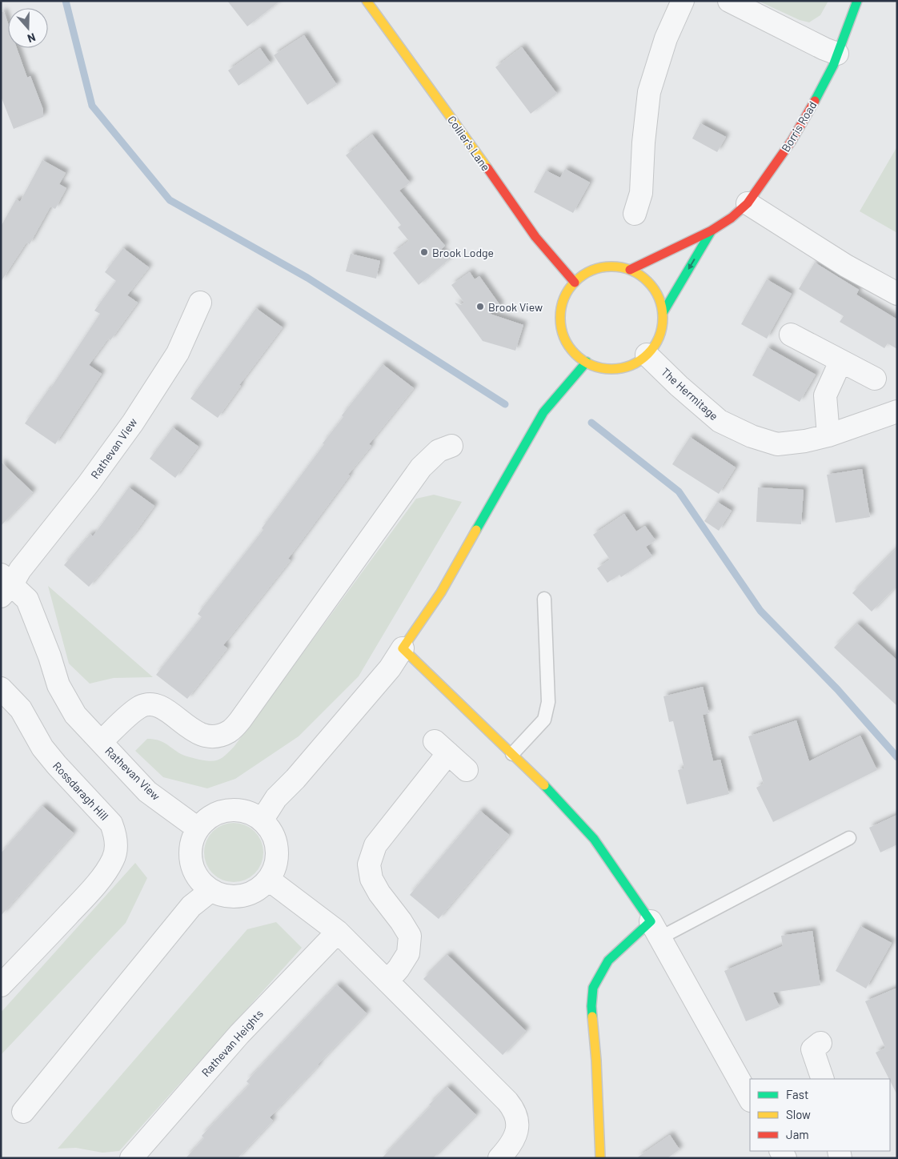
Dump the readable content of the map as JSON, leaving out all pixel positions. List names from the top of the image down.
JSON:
{
  "streets": {
    "street": [
      "Borris Road",
      "Collier's Lane",
      "The Hermitage",
      "Rathevan View",
      "Rossdaragh Hill",
      "Rathevan Heights"
    ]
  },
  "crossings": [
    ["Borris Road", "Collier's Lane"],
    ["Borris Road", "The Hermitage"],
    ["Collier's Lane", "The Hermitage"]
  ],
  "places": ["Brook Lodge", "Brook View"],
  "legend": ["Fast", "Slow", "Jam"],
  "north": "bottom"
}
